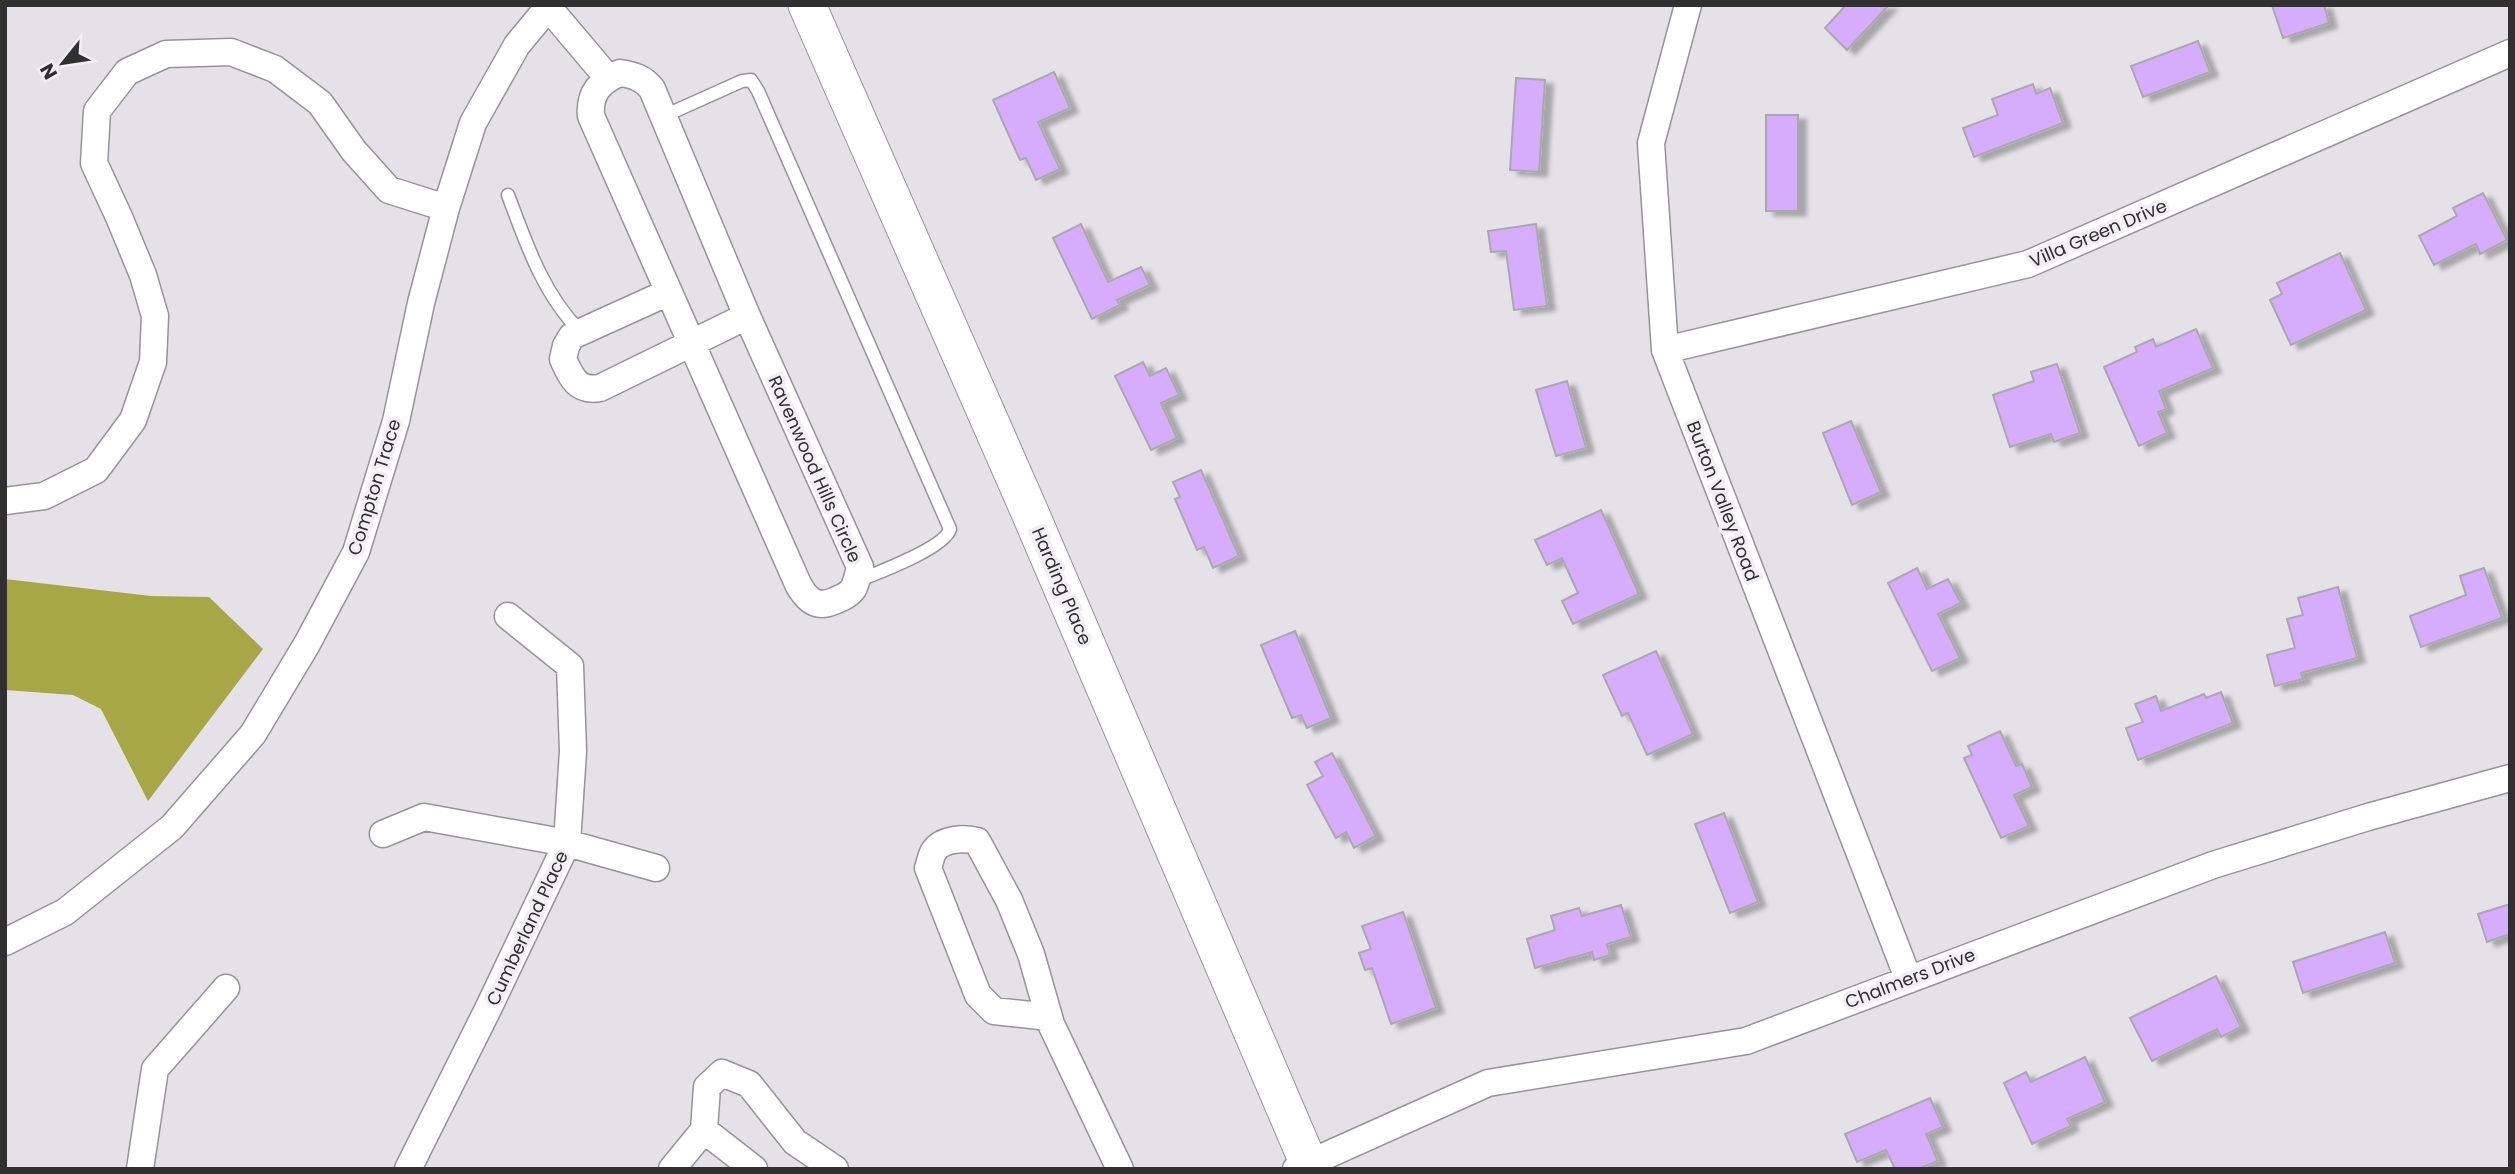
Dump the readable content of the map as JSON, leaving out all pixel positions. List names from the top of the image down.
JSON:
{
  "streets": {
    "main road": ["Harding Place"],
    "street": [
      "Villa Green Drive",
      "Ravenwood Hills Circle",
      "Compton Trace",
      "Burton Valley Road",
      "Cumberland Place",
      "Chalmers Drive"
    ]
  },
  "crossings": [
    ["Villa Green Drive", "Burton Valley Road"],
    ["Burton Valley Road", "Chalmers Drive"],
    ["Harding Place", "Chalmers Drive"]
  ],
  "north": "bottom left"
}
